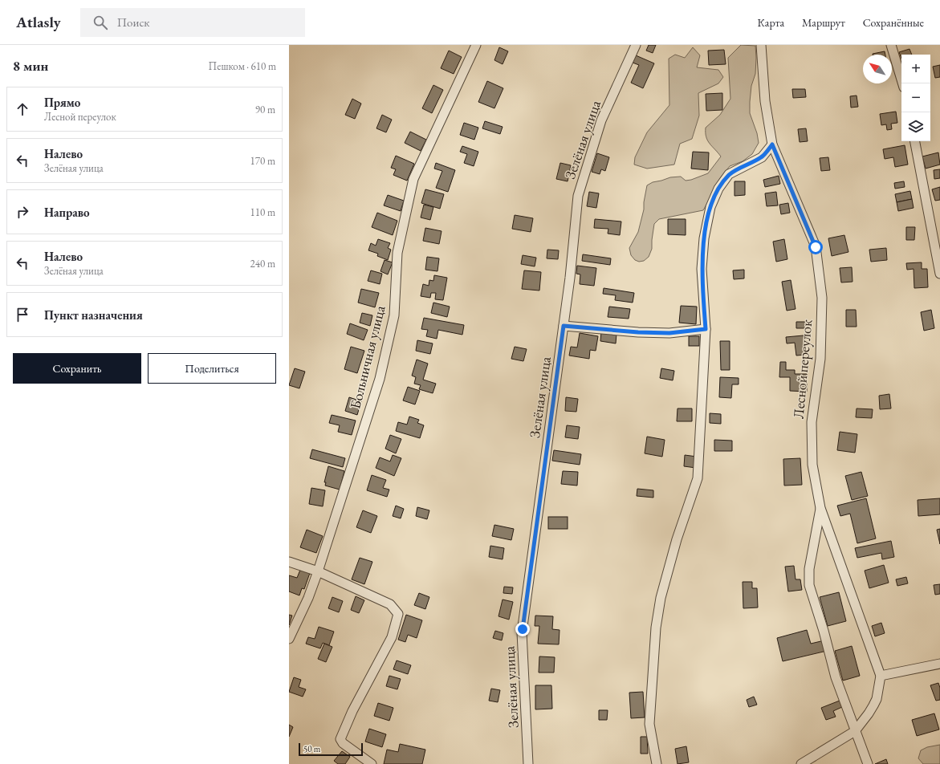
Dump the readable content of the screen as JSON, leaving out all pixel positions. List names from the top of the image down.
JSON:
{
  "streets": {
    "street": ["Зелёная улица", "Больничная улица", "Лесной переулок"]
  },
  "scale_bar": "50 m",
  "north": "top left",
  "page": {
    "header": "Atlasly",
    "search": "Поиск",
    "nav": ["Карта", "Маршрут", "Сохранённые"],
    "heading": ["8 мин", "Пешком · 610 m"],
    "map_buttons": ["+", "−"],
    "list": [
      ["Прямо", "Лесной переулок", "90 m"],
      ["Налево", "Зелёная улица", "170 m"],
      ["Направо", "110 m"],
      ["Налево", "Зелёная улица", "240 m"],
      "Пункт назначения"
    ],
    "buttons": ["Сохранить", "Поделиться"],
    "scale": "50 m"
  }
}
